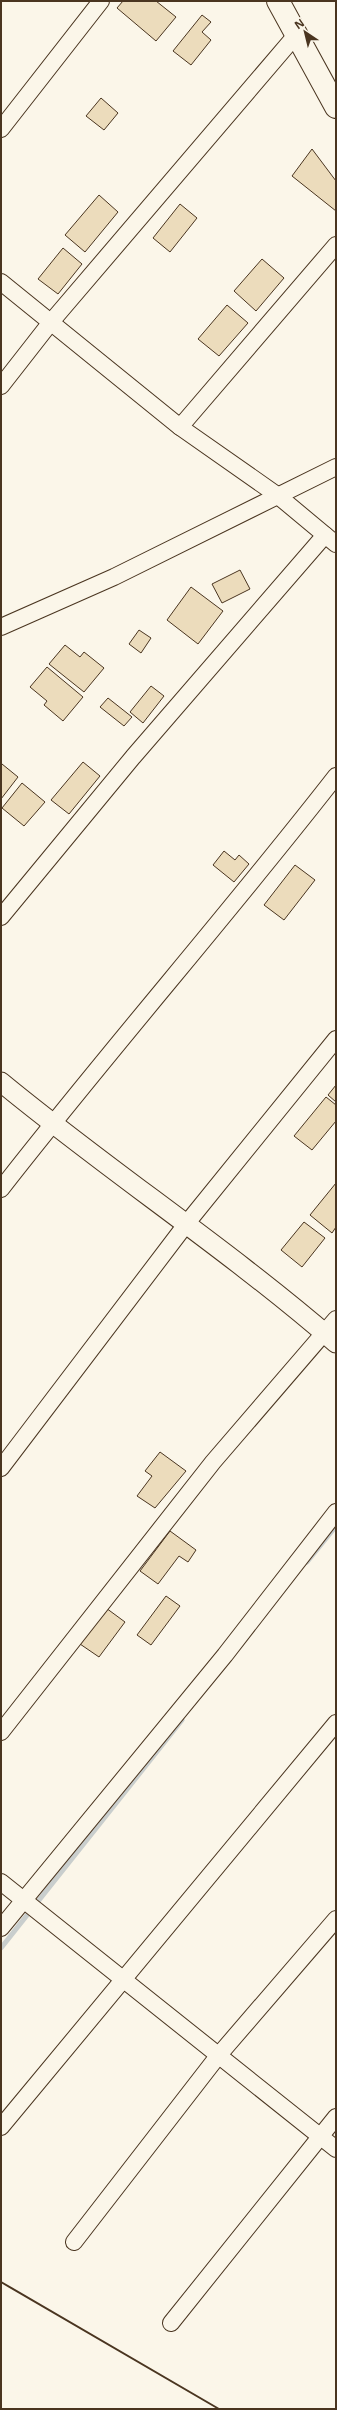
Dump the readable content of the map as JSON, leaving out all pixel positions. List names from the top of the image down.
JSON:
{
  "north": "top left"
}
